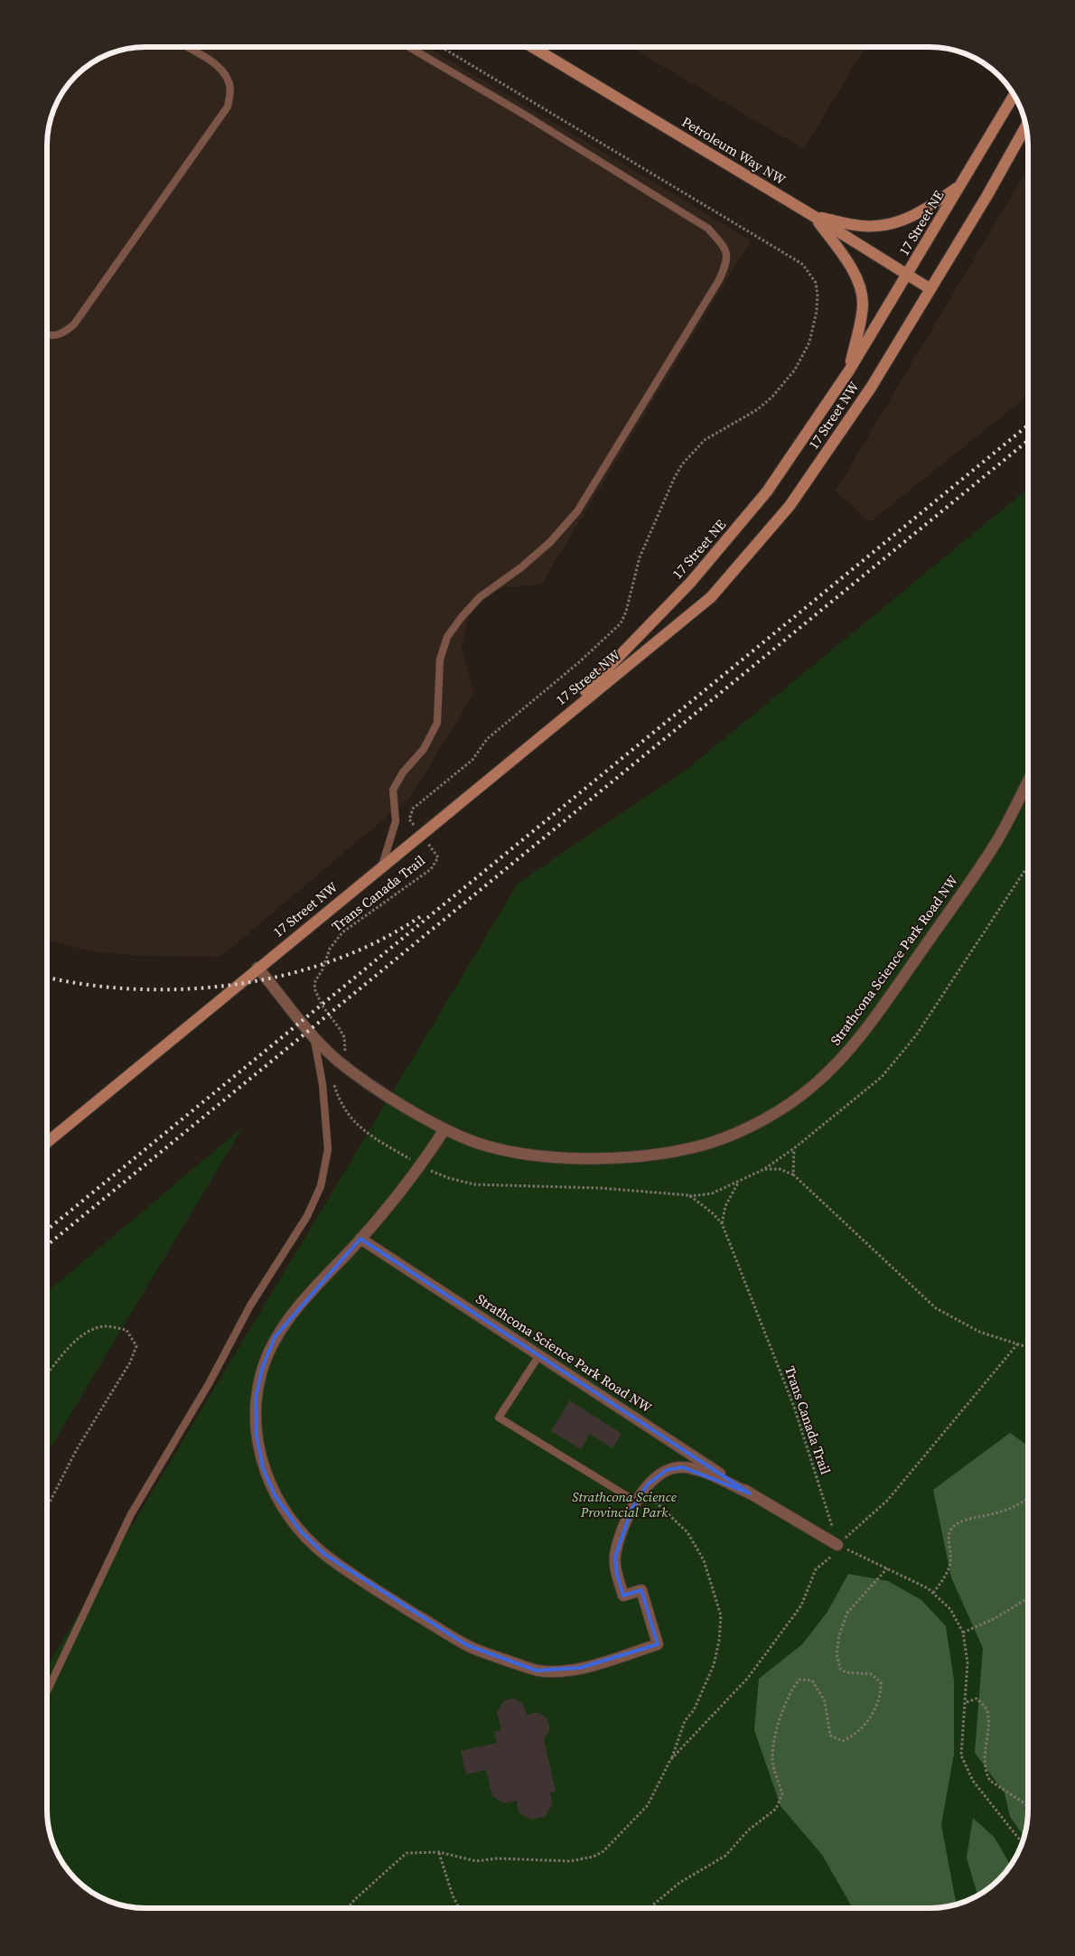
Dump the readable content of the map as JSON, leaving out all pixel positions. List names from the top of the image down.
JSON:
{
  "streets": {
    "main road": ["Petroleum Way NW", "17 Street NE", "17 Street NW"],
    "street": ["Strathcona Science Park Road NW"],
    "path": ["Trans Canada Trail"]
  },
  "crossings": [
    ["Petroleum Way NW", "17 Street NE"],
    ["Petroleum Way NW", "17 Street NW"],
    ["17 Street NE", "17 Street NW"],
    ["17 Street NW", "Strathcona Science Park Road NW"],
    ["Trans Canada Trail", "Strathcona Science Park Road NW"]
  ],
  "parks": ["Strathcona Science Provincial Park"]
}
